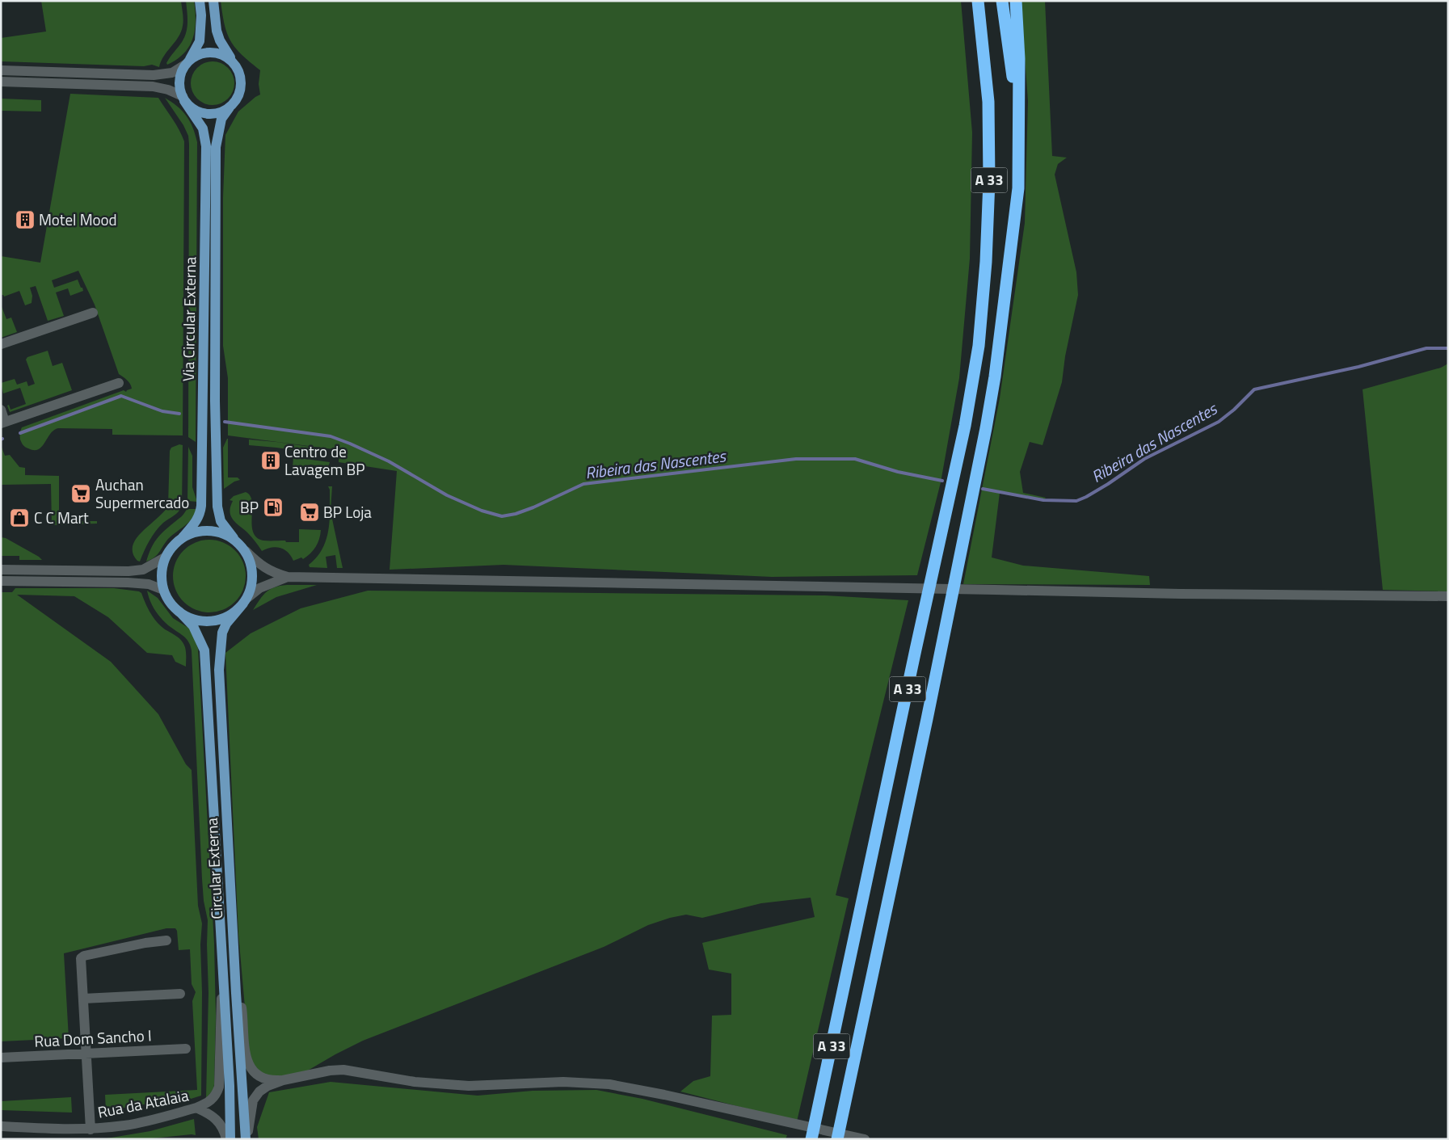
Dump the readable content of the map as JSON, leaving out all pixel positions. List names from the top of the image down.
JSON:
{
  "streets": {
    "highway": ["A 33"],
    "main road": ["Via Circular Externa", "Circular Externa"],
    "street": ["Rua Dom Sancho I", "Rua da Atalaia"]
  },
  "crossings": [
    ["Via Circular Externa", "Circular Externa"],
    ["Circular Externa", "Rua da Atalaia"]
  ],
  "water": ["Ribeira das Nascentes"],
  "places": {
    "building": ["Motel Mood", "Centro de Lavagem BP"],
    "supermarket": ["Auchan Supermercado", "BP Loja"],
    "fuel station": ["BP"],
    "shop": ["C C Mart"]
  }
}
